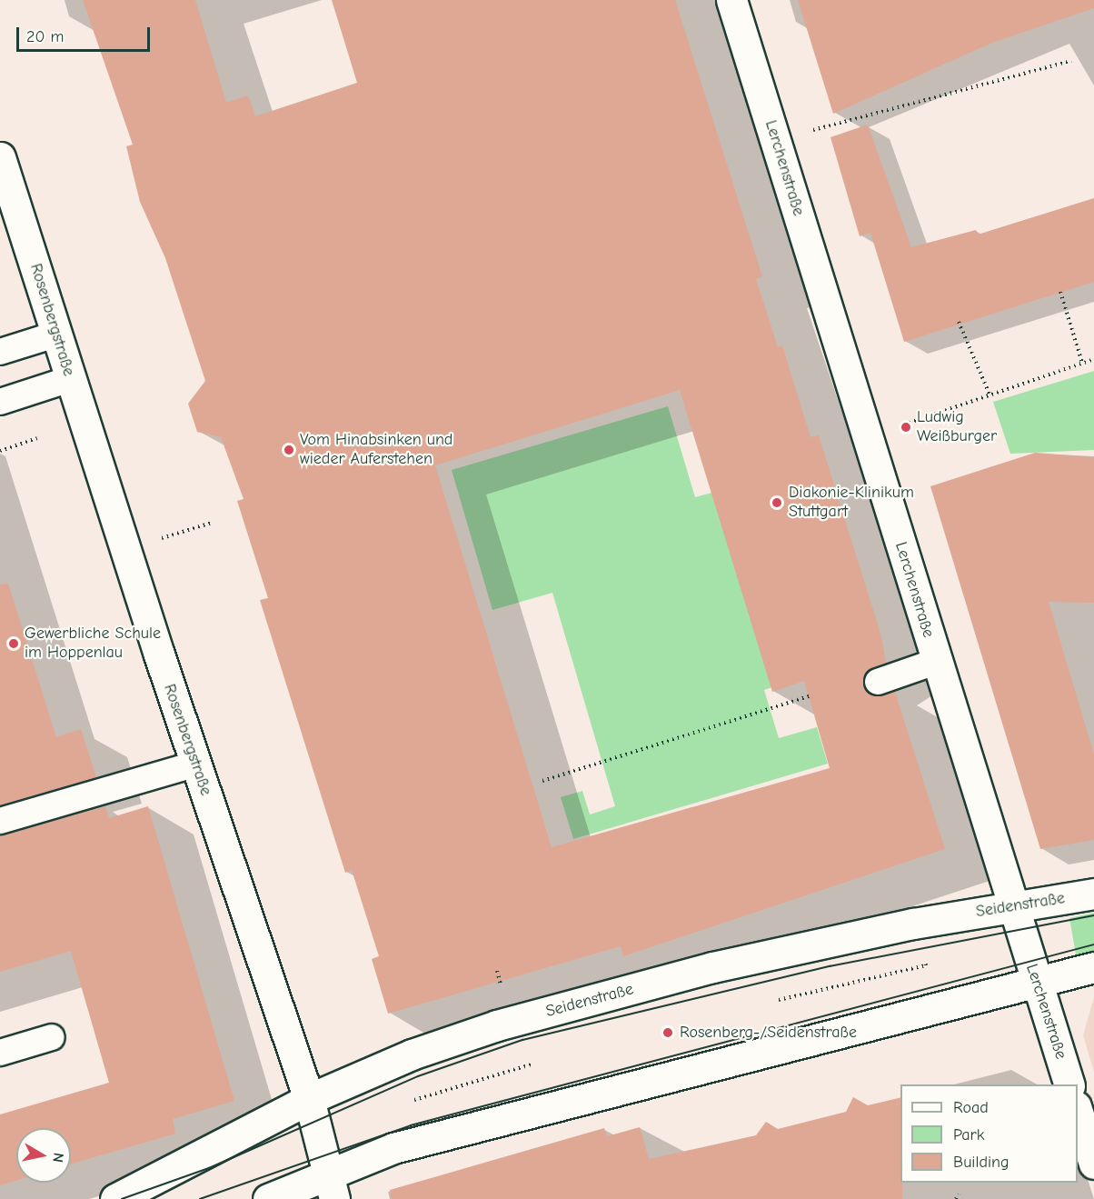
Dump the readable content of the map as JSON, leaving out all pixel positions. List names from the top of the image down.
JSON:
{
  "streets": {
    "street": ["Lerchenstraße", "Rosenbergstraße", "Seidenstraße"]
  },
  "crossings": [
    ["Lerchenstraße", "Seidenstraße"],
    ["Rosenbergstraße", "Seidenstraße"]
  ],
  "places": [
    "Ludwig Weißburger",
    "Vom Hinabsinken und wieder Auferstehen",
    "Diakonie-Klinikum Stuttgart",
    "Gewerbliche Schule im Hoppenlau",
    "Rosenberg-/Seidenstraße"
  ],
  "legend": ["Road", "Park", "Building"],
  "scale_bar": "20 m",
  "north": "right"
}
